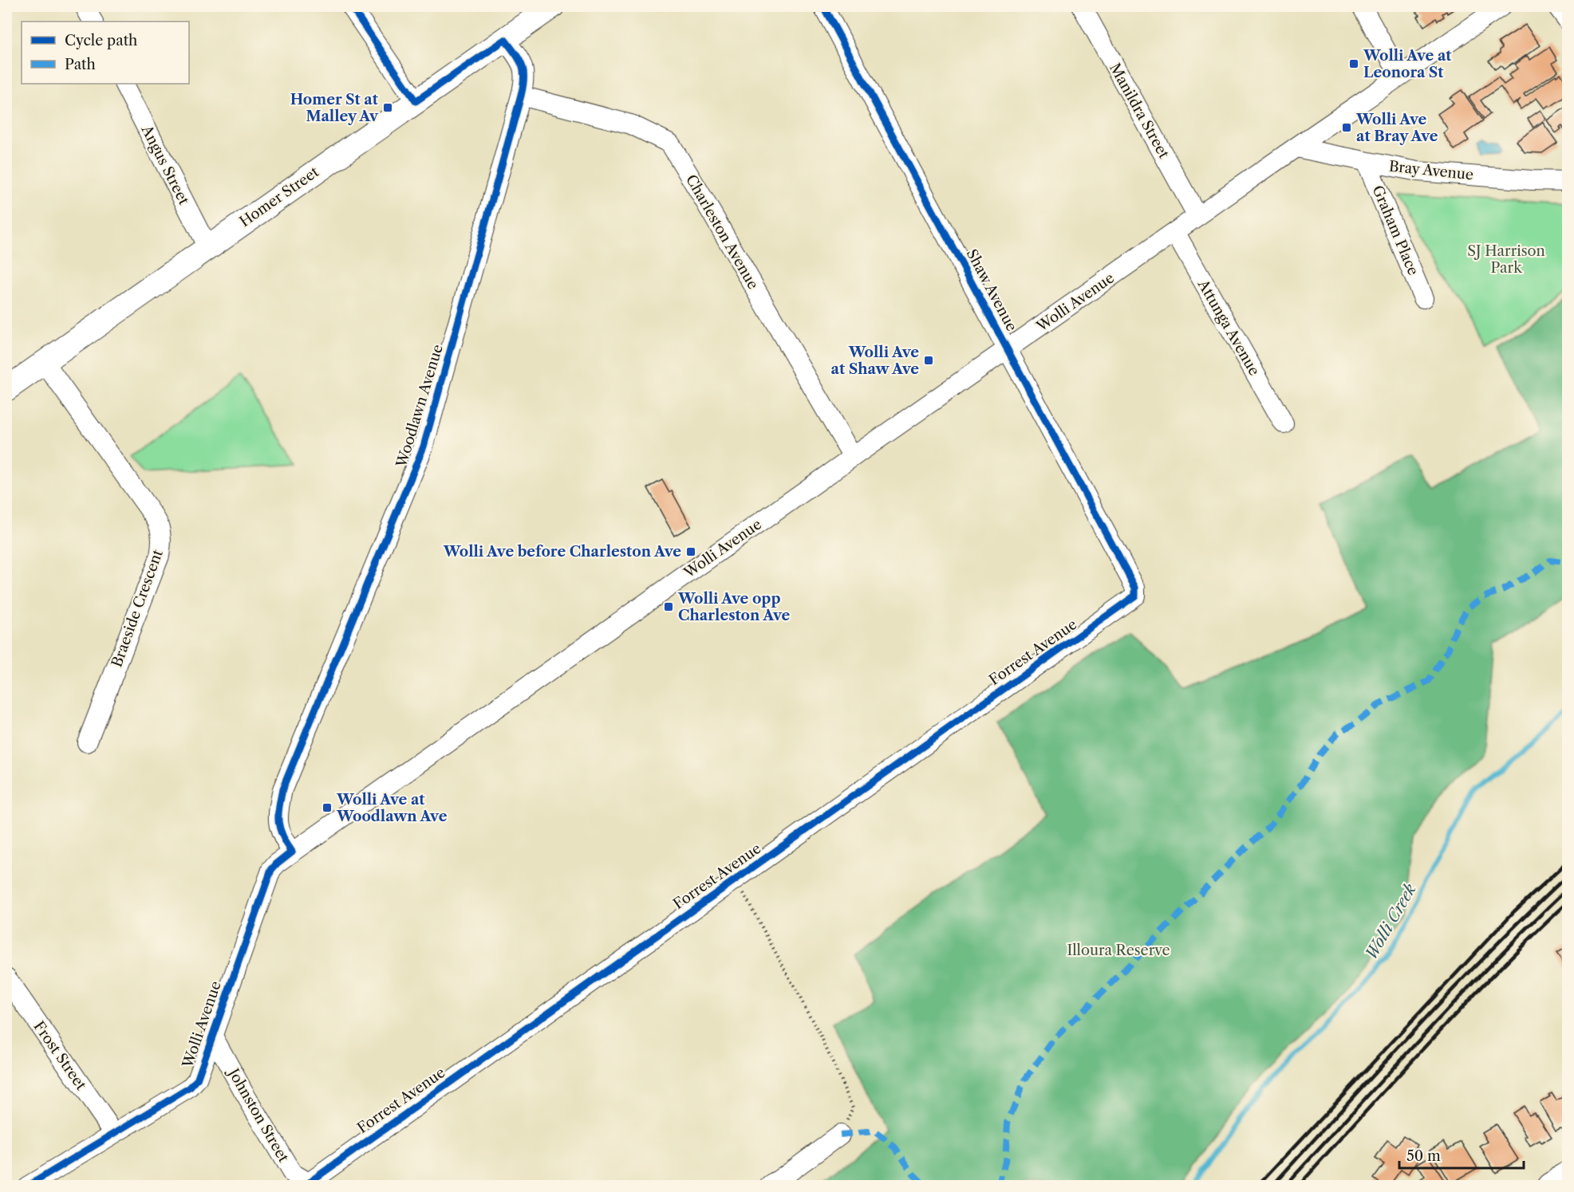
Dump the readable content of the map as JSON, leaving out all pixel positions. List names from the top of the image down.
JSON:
{
  "streets": {
    "street": [
      "Manildra Street",
      "Angus Street",
      "Bray Avenue",
      "Homer Street",
      "Graham Place",
      "Charleston Avenue",
      "Shaw Avenue",
      "Wolli Avenue",
      "Attunga Avenue",
      "Woodlawn Avenue",
      "Braeside Crescent",
      "Forrest Avenue",
      "Frost Street",
      "Johnston Street"
    ]
  },
  "crossings": [
    ["Manildra Street", "Wolli Avenue"],
    ["Angus Street", "Homer Street"],
    ["Bray Avenue", "Graham Place"],
    ["Bray Avenue", "Wolli Avenue"],
    ["Homer Street", "Woodlawn Avenue"],
    ["Homer Street", "Braeside Crescent"],
    ["Charleston Avenue", "Wolli Avenue"],
    ["Charleston Avenue", "Woodlawn Avenue"],
    ["Shaw Avenue", "Wolli Avenue"],
    ["Shaw Avenue", "Forrest Avenue"],
    ["Wolli Avenue", "Attunga Avenue"],
    ["Wolli Avenue", "Woodlawn Avenue"],
    ["Wolli Avenue", "Frost Street"],
    ["Wolli Avenue", "Johnston Street"],
    ["Forrest Avenue", "Johnston Street"]
  ],
  "water": ["Wolli Creek"],
  "parks": ["SJ Harrison Park", "Illoura Reserve"],
  "places": {
    "transit": [
      "Wolli Ave at Leonora St",
      "Homer St at Malley Av",
      "Wolli Ave at Bray Ave",
      "Wolli Ave at Shaw Ave",
      "Wolli Ave before Charleston Ave",
      "Wolli Ave opp Charleston Ave",
      "Wolli Ave at Woodlawn Ave"
    ]
  },
  "legend": ["Cycle path", "Path"],
  "scale_bar": "50 m"
}
